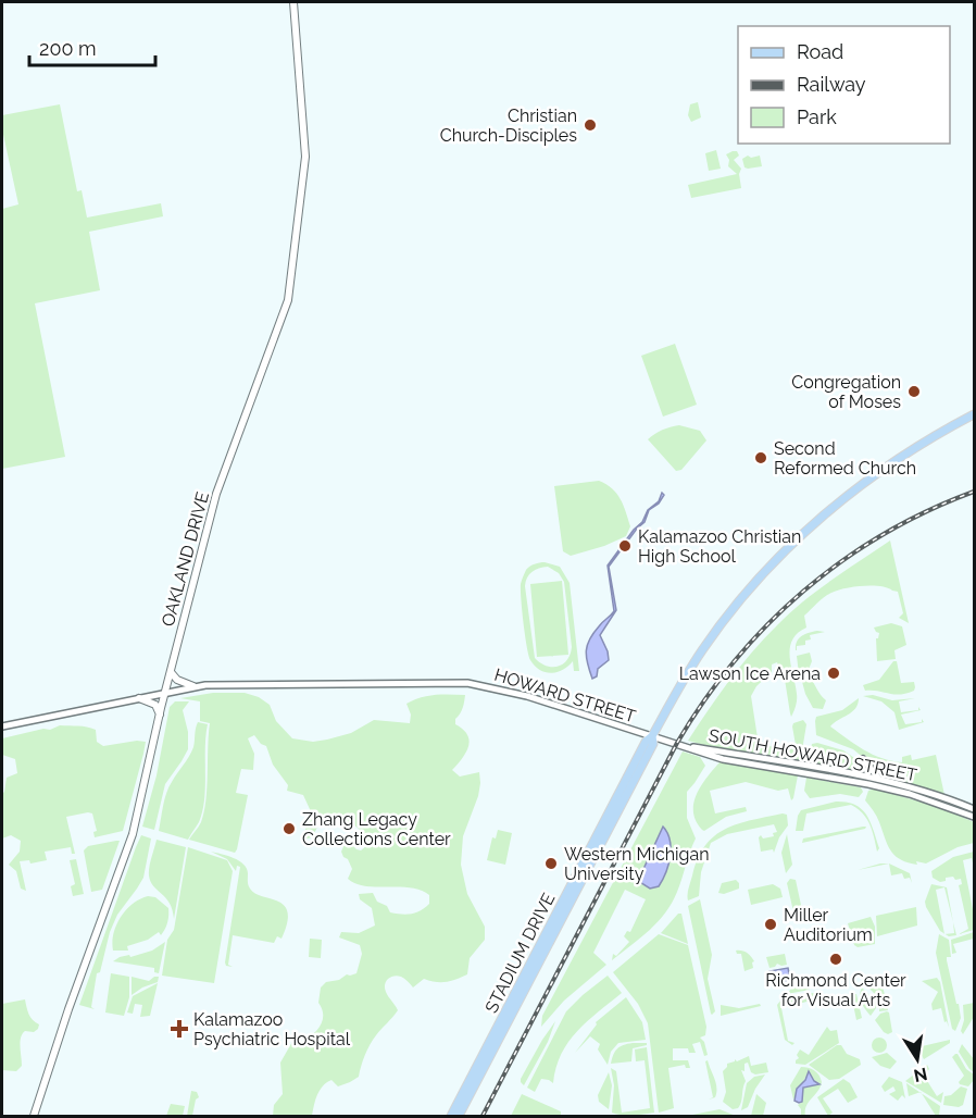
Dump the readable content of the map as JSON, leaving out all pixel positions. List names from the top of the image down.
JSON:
{
  "streets": {
    "main road": ["OAKLAND DRIVE", "STADIUM DRIVE"],
    "street": ["HOWARD STREET", "SOUTH HOWARD STREET"]
  },
  "crossings": [
    ["OAKLAND DRIVE", "HOWARD STREET"],
    ["HOWARD STREET", "SOUTH HOWARD STREET"],
    ["HOWARD STREET", "STADIUM DRIVE"]
  ],
  "places": {
    "other": [
      "Christian Church-Disciples",
      "Congregation of Moses",
      "Second Reformed Church",
      "Kalamazoo Christian High School",
      "Lawson Ice Arena",
      "Zhang Legacy Collections Center",
      "Western Michigan University",
      "Miller Auditorium",
      "Richmond Center for Visual Arts"
    ],
    "health": ["Kalamazoo Psychiatric Hospital"]
  },
  "legend": ["Road", "Railway", "Park"],
  "scale_bar": "200 m",
  "north": "bottom"
}
